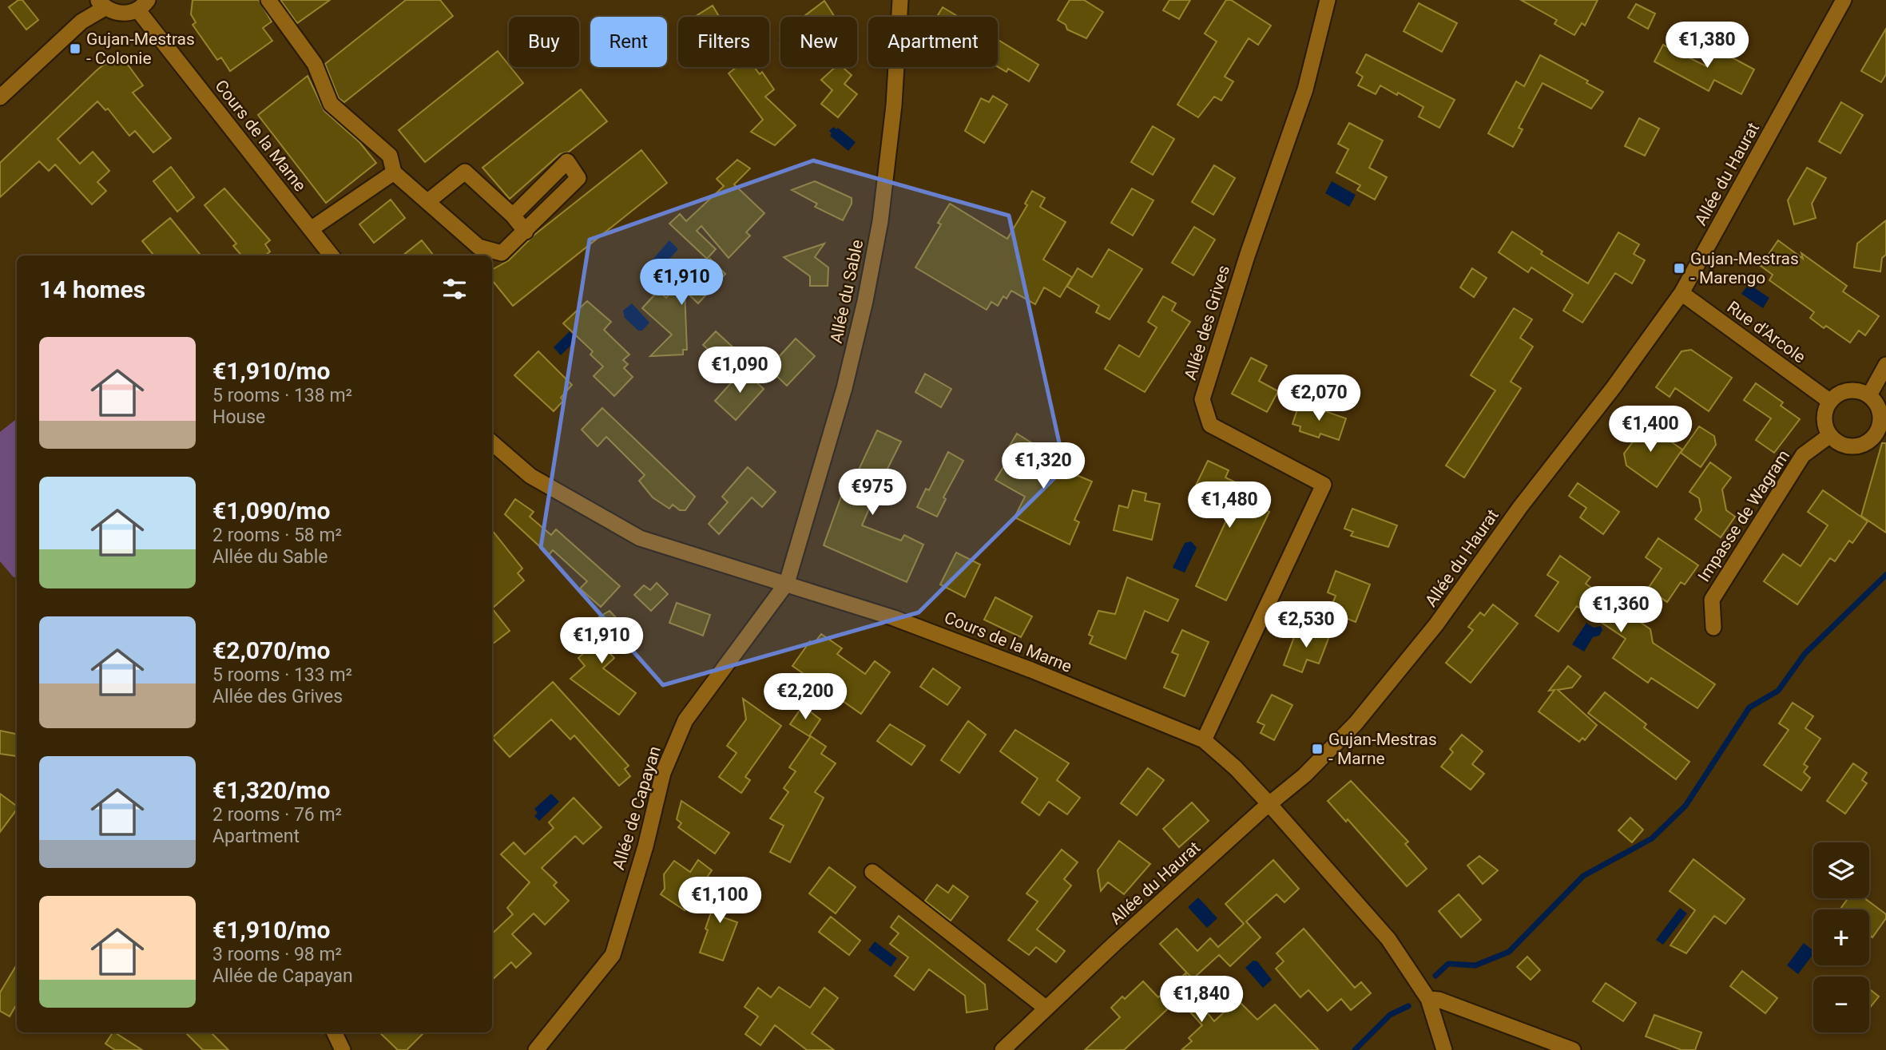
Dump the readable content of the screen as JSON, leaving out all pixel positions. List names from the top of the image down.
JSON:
{
  "streets": {
    "street": [
      "Cours de la Marne",
      "Allée du Haurat",
      "Allée du Sable",
      "Allée des Grives",
      "Rue d'Arcole",
      "Impasse de Wagram",
      "Allée de Capayan"
    ]
  },
  "crossings": [
    ["Cours de la Marne", "Allée du Haurat"],
    ["Cours de la Marne", "Allée du Sable"],
    ["Cours de la Marne", "Allée des Grives"],
    ["Cours de la Marne", "Allée de Capayan"],
    ["Allée du Haurat", "Rue d'Arcole"],
    ["Allée du Sable", "Allée de Capayan"],
    ["Rue d'Arcole", "Impasse de Wagram"]
  ],
  "places": {
    "transit": ["Gujan-Mestras - Colonie", "Gujan-Mestras - Marengo", "Gujan-Mestras - Marne"]
  },
  "page": {
    "chip": [
      "Buy",
      "Rent",
      "Filters",
      "New",
      "Apartment"
    ],
    "price": [
      "€1,380",
      "€1,910",
      "€1,090",
      "€2,070",
      "€1,400",
      "€1,320",
      "€975",
      "€1,480",
      "€1,360",
      "€2,530",
      "€1,910",
      "€2,200",
      "€1,100",
      "€1,840"
    ],
    "heading": "14 homes",
    "list": [
      {
        "name": "€1,910/mo",
        "note": "5 rooms · 138 m² · House"
      },
      {
        "name": "€1,090/mo",
        "note": "2 rooms · 58 m² · Allée du Sable"
      },
      {
        "name": "€2,070/mo",
        "note": "5 rooms · 133 m² · Allée des Grives"
      },
      {
        "name": "€1,320/mo",
        "note": "2 rooms · 76 m² · Apartment"
      },
      {
        "name": "€1,910/mo",
        "note": "3 rooms · 98 m² · Allée de Capayan"
      }
    ],
    "map_buttons": ["+", "−"]
  }
}
